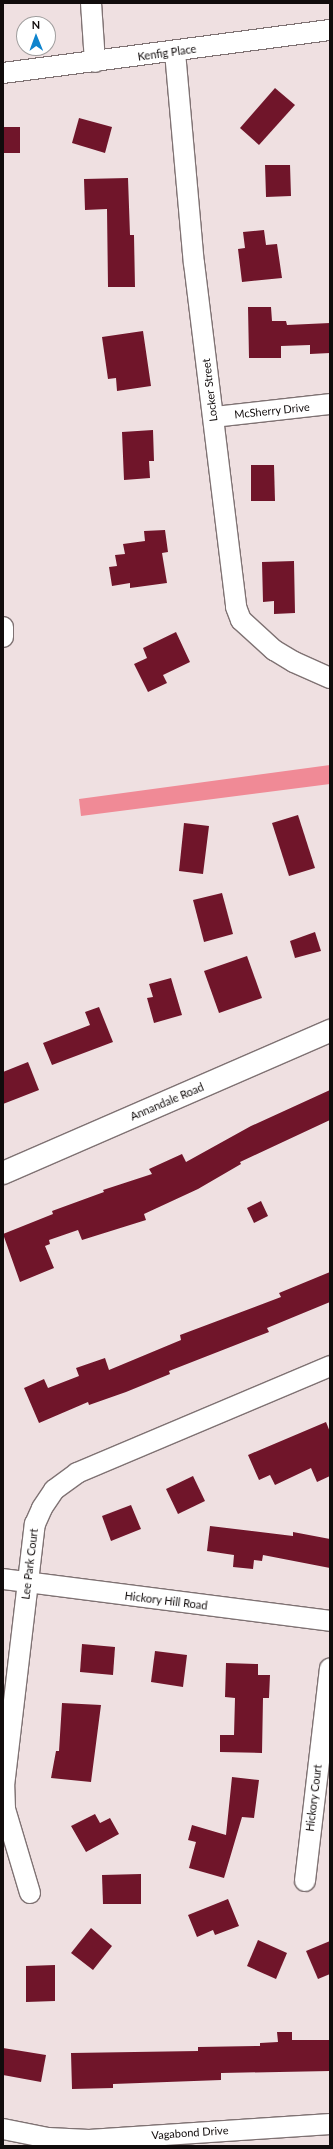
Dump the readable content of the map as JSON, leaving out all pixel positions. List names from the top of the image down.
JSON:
{
  "streets": {
    "main road": ["Annandale Road"],
    "street": [
      "Kenfig Place",
      "Locker Street",
      "McSherry Drive",
      "Lee Park Court",
      "Hickory Hill Road",
      "Hickory Court",
      "Vagabond Drive"
    ]
  },
  "crossings": [
    ["Kenfig Place", "Locker Street"],
    ["Locker Street", "McSherry Drive"],
    ["Lee Park Court", "Hickory Hill Road"]
  ],
  "north": "top"
}
